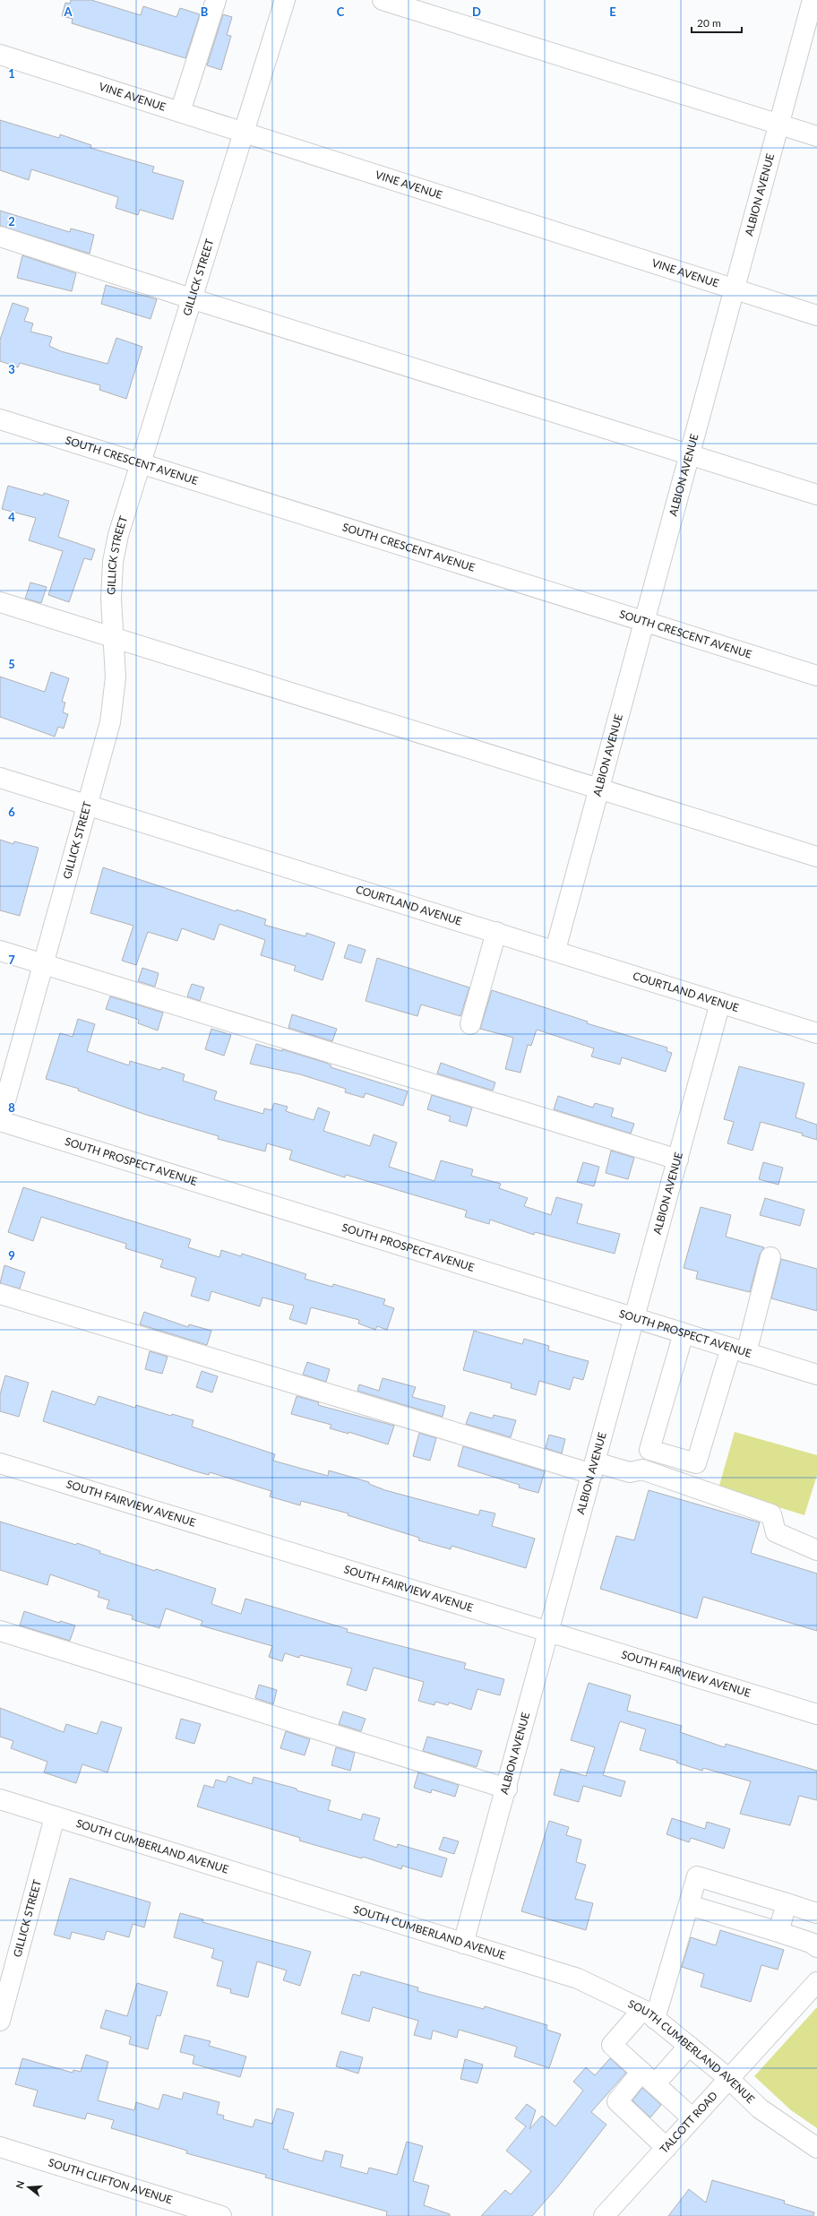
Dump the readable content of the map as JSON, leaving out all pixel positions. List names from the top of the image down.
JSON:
{
  "streets": {
    "street": [
      "VINE AVENUE",
      "ALBION AVENUE",
      "GILLICK STREET",
      "SOUTH CRESCENT AVENUE",
      "COURTLAND AVENUE",
      "SOUTH PROSPECT AVENUE",
      "SOUTH FAIRVIEW AVENUE",
      "SOUTH CUMBERLAND AVENUE",
      "TALCOTT ROAD",
      "SOUTH CLIFTON AVENUE"
    ]
  },
  "crossings": [
    ["VINE AVENUE", "ALBION AVENUE"],
    ["VINE AVENUE", "GILLICK STREET"],
    ["ALBION AVENUE", "SOUTH CRESCENT AVENUE"],
    ["ALBION AVENUE", "COURTLAND AVENUE"],
    ["ALBION AVENUE", "SOUTH PROSPECT AVENUE"],
    ["ALBION AVENUE", "SOUTH FAIRVIEW AVENUE"],
    ["ALBION AVENUE", "SOUTH CUMBERLAND AVENUE"],
    ["GILLICK STREET", "SOUTH CRESCENT AVENUE"],
    ["GILLICK STREET", "COURTLAND AVENUE"],
    ["GILLICK STREET", "SOUTH PROSPECT AVENUE"],
    ["GILLICK STREET", "SOUTH CUMBERLAND AVENUE"],
    ["SOUTH CUMBERLAND AVENUE", "TALCOTT ROAD"]
  ],
  "scale_bar": "20 m",
  "north": "left",
  "grid": {
    "columns": [
      "A",
      "B",
      "C",
      "D",
      "E"
    ],
    "rows": [
      "1",
      "2",
      "3",
      "4",
      "5",
      "6",
      "7",
      "8",
      "9"
    ]
  }
}
